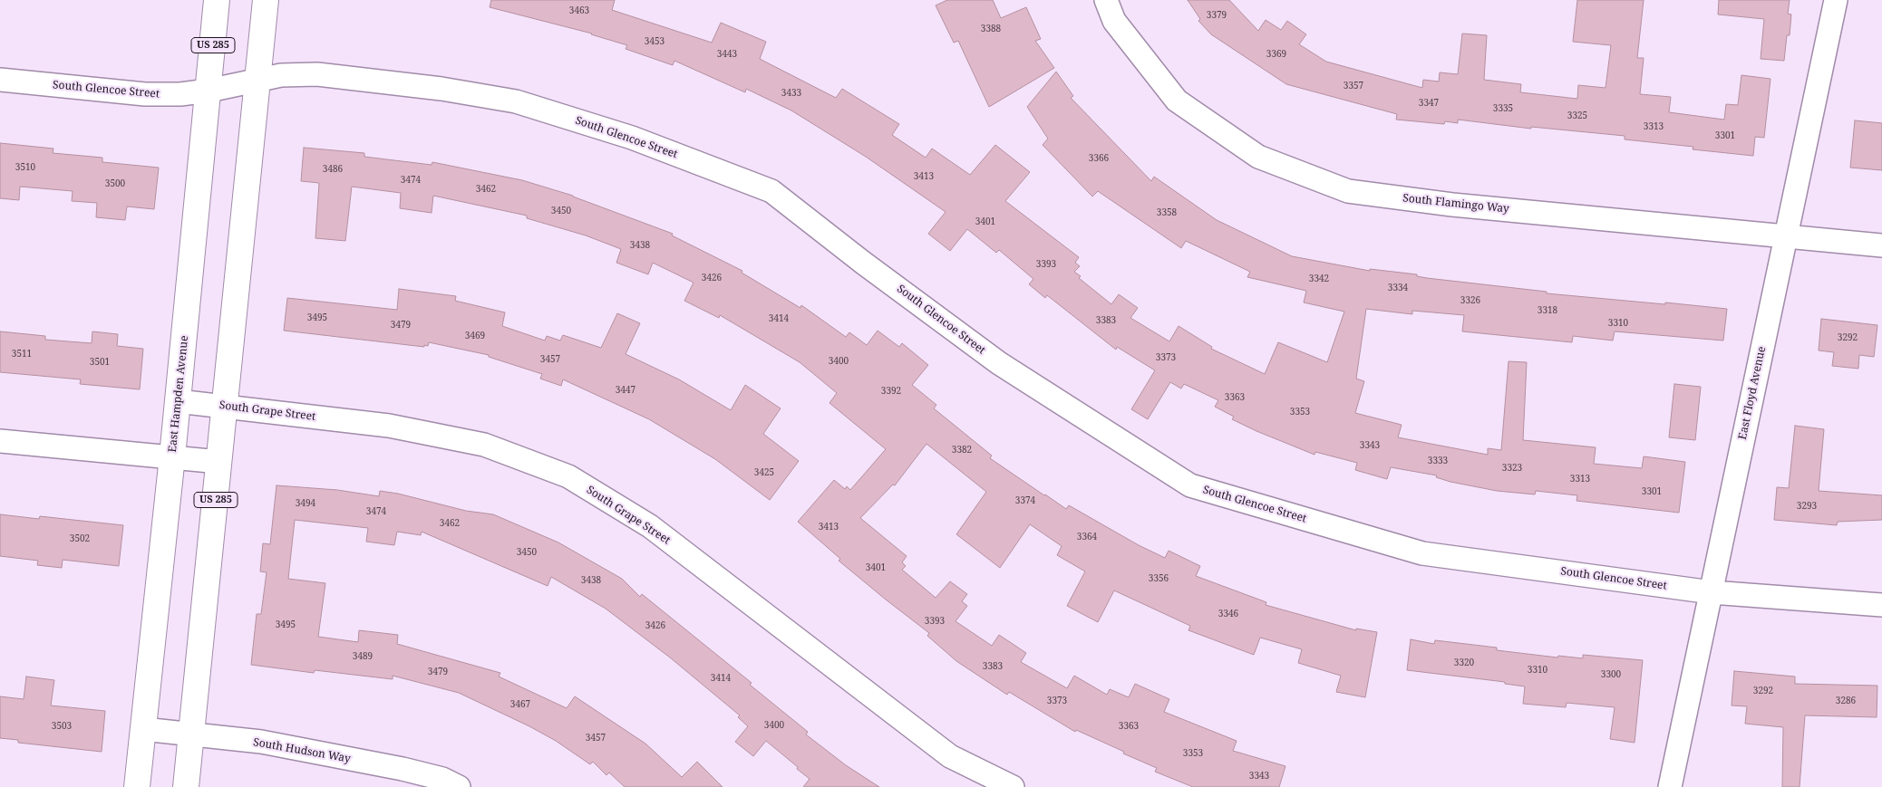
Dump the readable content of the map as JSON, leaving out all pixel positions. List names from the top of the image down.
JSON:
{
  "streets": {
    "highway": ["US 285", "East Hampden Avenue"],
    "street": [
      "South Glencoe Street",
      "South Flamingo Way",
      "East Floyd Avenue",
      "South Grape Street",
      "South Hudson Way"
    ]
  },
  "crossings": [
    ["US 285", "South Glencoe Street"],
    ["US 285", "South Grape Street"],
    ["US 285", "South Hudson Way"],
    ["South Glencoe Street", "East Floyd Avenue"],
    ["South Glencoe Street", "East Hampden Avenue"],
    ["South Flamingo Way", "East Floyd Avenue"],
    ["East Hampden Avenue", "South Grape Street"],
    ["East Hampden Avenue", "South Hudson Way"]
  ],
  "house_numbers": [
    "3463",
    "3379",
    "3388",
    "3453",
    "3443",
    "3369",
    "3357",
    "3433",
    "3347",
    "3335",
    "3325",
    "3313",
    "3301",
    "3366",
    "3510",
    "3486",
    "3413",
    "3474",
    "3500",
    "3462",
    "3450",
    "3358",
    "3401",
    "3438",
    "3393",
    "3426",
    "3342",
    "3334",
    "3326",
    "3318",
    "3495",
    "3414",
    "3383",
    "3310",
    "3479",
    "3469",
    "3292",
    "3511",
    "3373",
    "3457",
    "3400",
    "3501",
    "3447",
    "3392",
    "3363",
    "3353",
    "3343",
    "3382",
    "3333",
    "3323",
    "3425",
    "3313",
    "3301",
    "3374",
    "3494",
    "3293",
    "3474",
    "3462",
    "3413",
    "3364",
    "3502",
    "3450",
    "3401",
    "3356",
    "3438",
    "3346",
    "3393",
    "3495",
    "3426",
    "3489",
    "3320",
    "3383",
    "3310",
    "3479",
    "3300",
    "3414",
    "3292",
    "3373",
    "3286",
    "3467",
    "3400",
    "3503",
    "3363",
    "3457",
    "3353",
    "3343"
  ]
}
